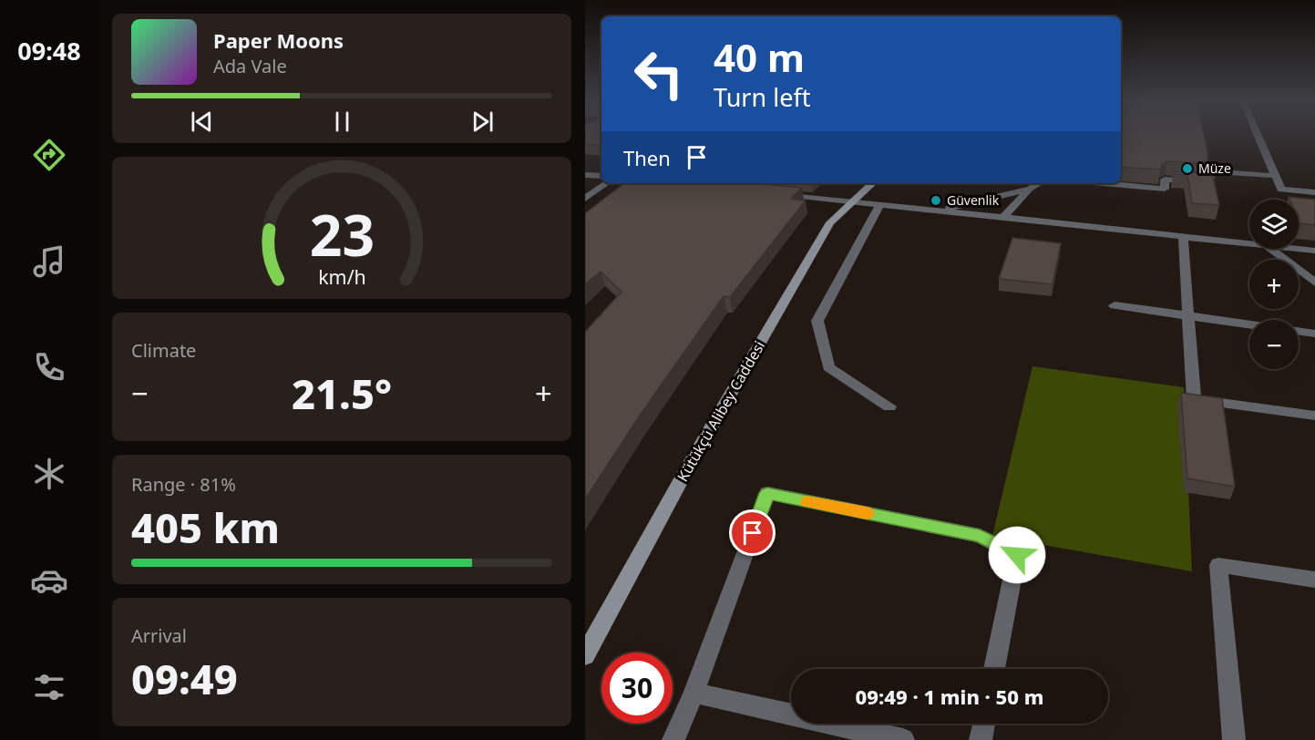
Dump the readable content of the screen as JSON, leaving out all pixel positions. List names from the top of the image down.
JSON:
{
  "streets": {
    "main road": ["Kütükçü Alibey Caddesi"]
  },
  "places": ["Müze", "Güvenlik"],
  "page": {
    "tabs": "09:48",
    "turn": ["40 m", "Turn left"],
    "song": ["Paper Moons", "Ada Vale"],
    "then": "Then",
    "map_buttons": ["+", "−"],
    "tile": [
      "Climate",
      ["Range · 81%", "405 km"],
      ["Arrival", "09:49"]
    ],
    "heat": ["−", "21.5°", "+"],
    "limit": "30",
    "trip": "09:49 · 1 min · 50 m",
    "gauge": ["23", "km/h"]
  }
}
